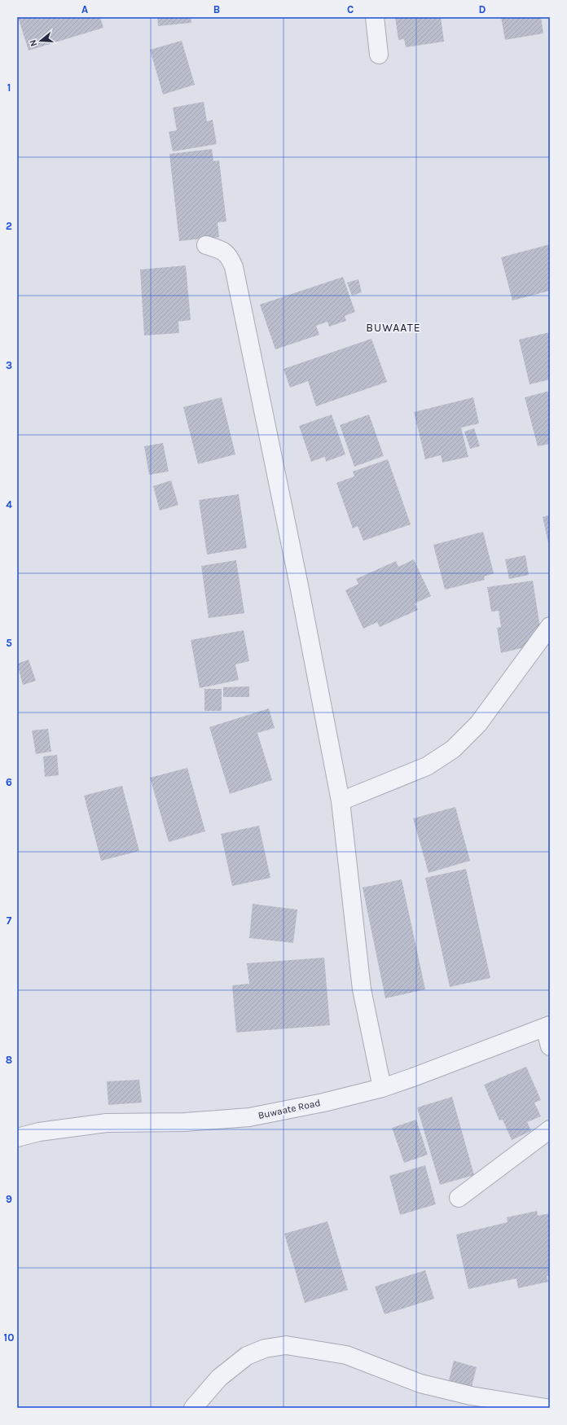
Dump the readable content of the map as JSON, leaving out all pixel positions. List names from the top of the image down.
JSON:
{
  "streets": {
    "street": ["Buwaate Road"]
  },
  "districts": ["BUWAATE"],
  "north": "left",
  "grid": {
    "columns": [
      "A",
      "B",
      "C",
      "D"
    ],
    "rows": [
      "1",
      "2",
      "3",
      "4",
      "5",
      "6",
      "7",
      "8",
      "9",
      "10"
    ]
  }
}
